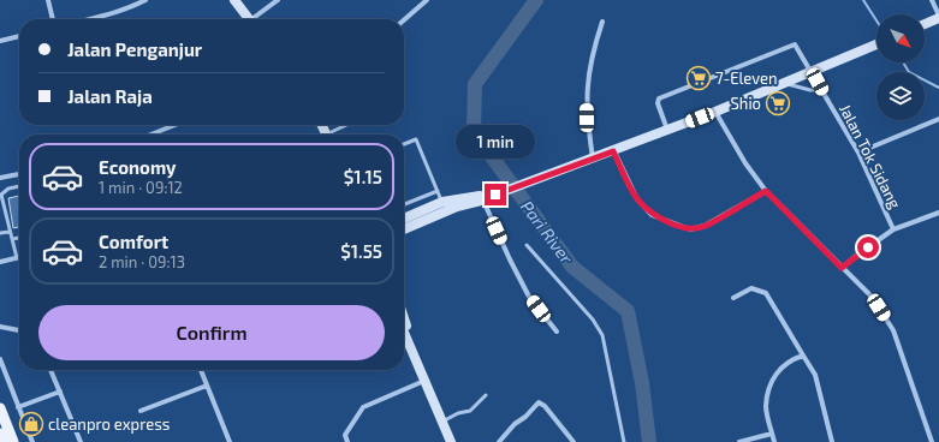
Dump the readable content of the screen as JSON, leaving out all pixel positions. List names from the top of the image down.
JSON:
{
  "streets": {
    "street": ["Jalan Tok Sidang"]
  },
  "water": ["Pari River"],
  "places": {
    "supermarket": ["7-Eleven", "Shio"],
    "shop": ["cleanpro express"]
  },
  "north": "bottom right",
  "page": {
    "banner": ["Jalan Penganjur", "Jalan Raja"],
    "bubble": "1 min",
    "list": [
      {
        "name": "Economy",
        "note": "1 min · 09:12",
        "value": "$1.15"
      },
      {
        "name": "Comfort",
        "note": "2 min · 09:13",
        "value": "$1.55"
      }
    ],
    "buttons": "Confirm"
  }
}
